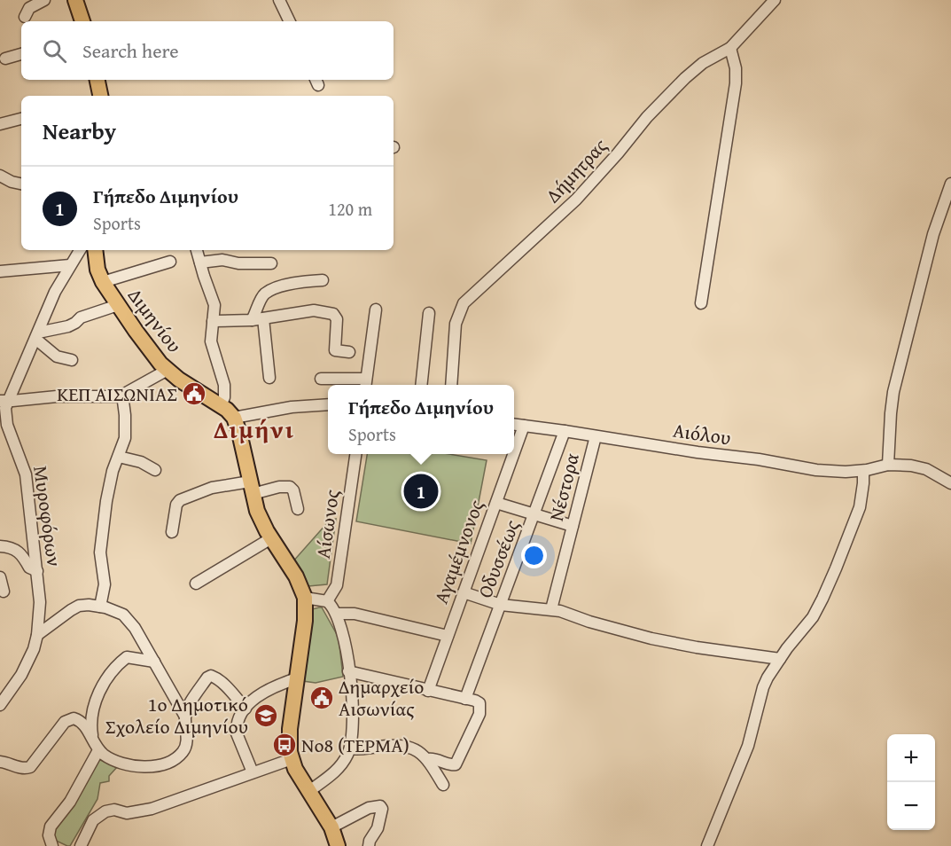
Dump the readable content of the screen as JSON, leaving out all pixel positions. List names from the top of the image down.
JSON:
{
  "streets": {
    "main road": ["Διμηνίου"],
    "street": [
      "Δήμητρας",
      "Αιόλου",
      "Νέστορα",
      "Μυροφόρων",
      "Αίσωνος",
      "Αγαμέμνονος",
      "Οδυσσέως"
    ]
  },
  "crossings": [
    ["Αιόλου", "Νέστορα"],
    ["Αιόλου", "Αγαμέμνονος"],
    ["Αιόλου", "Οδυσσέως"]
  ],
  "districts": ["Διμήνι"],
  "places": {
    "public building": ["ΚΕΠ ΑΙΣΩΝΙΑΣ", "Δημαρχείο Αισωνίας"],
    "school or university": ["1ο Δημοτικό Σχολείο Διμηνίου"],
    "bus stop": ["Νο8 (ΤΕΡΜΑ)"]
  },
  "page": {
    "search": "Search here",
    "heading": "Nearby",
    "list": [
      {
        "mark": "1",
        "name": "Γήπεδο Διμηνίου",
        "note": "Sports",
        "value": "120 m"
      }
    ],
    "popup": ["Γήπεδο Διμηνίου", "Sports"],
    "pins": "1",
    "map_buttons": ["+", "−"]
  }
}
